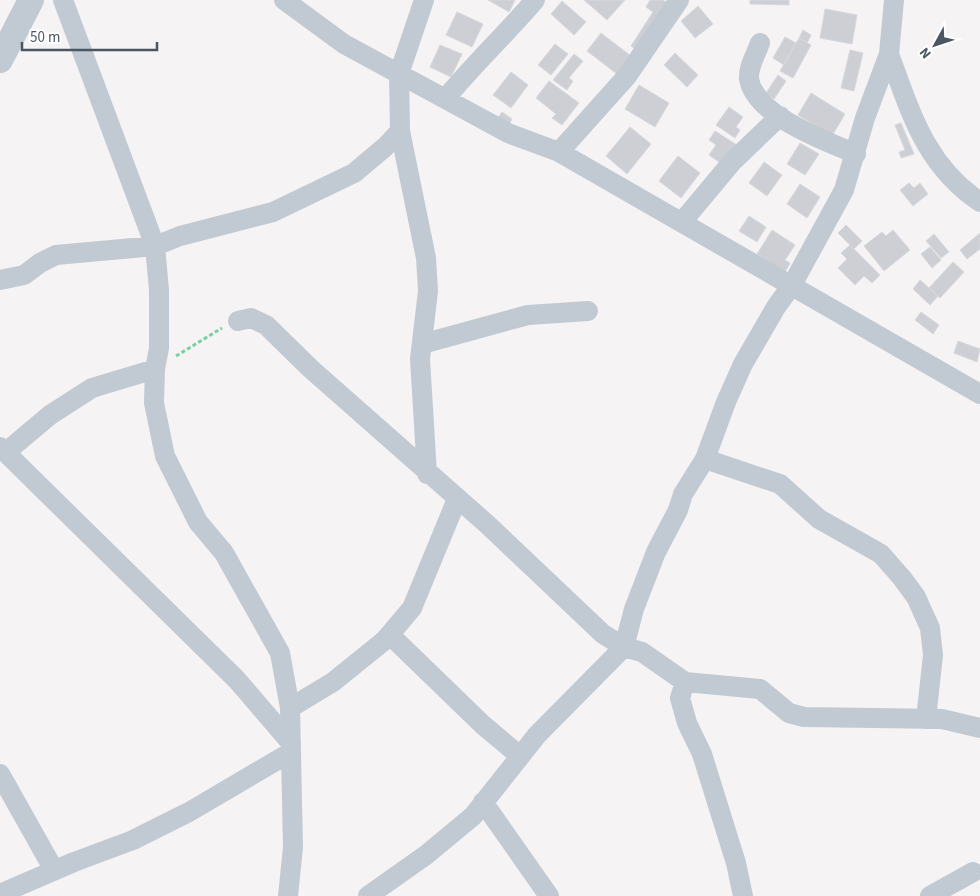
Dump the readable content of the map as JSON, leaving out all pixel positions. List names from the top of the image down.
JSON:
{
  "scale_bar": "50 m",
  "north": "bottom left"
}
